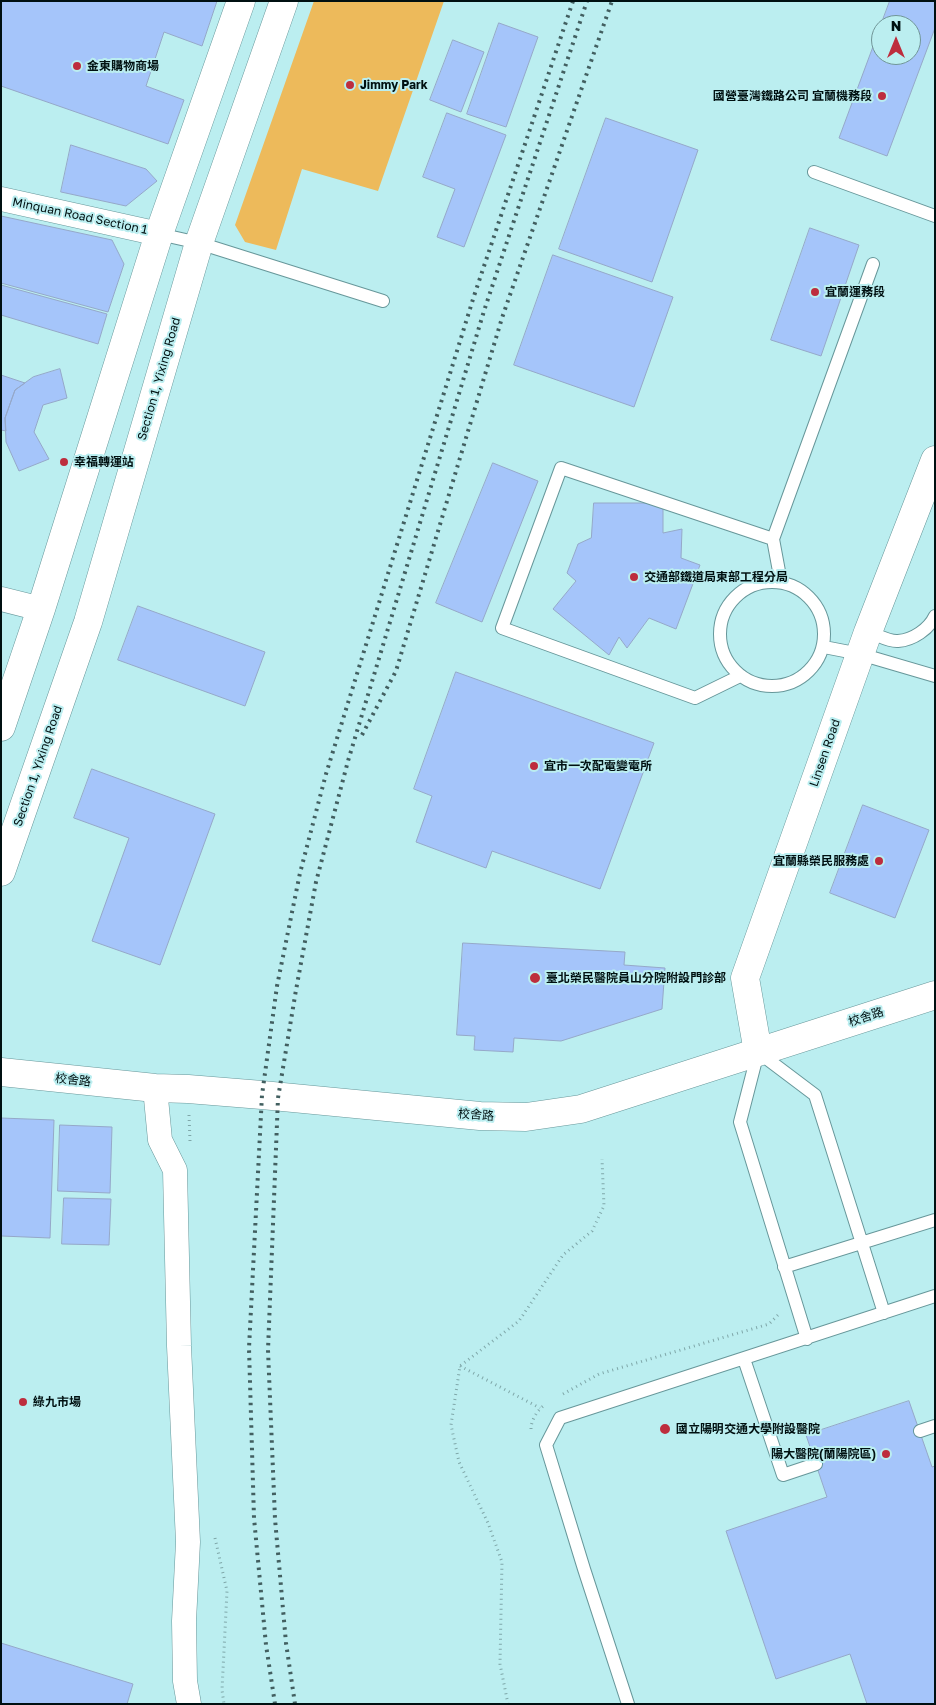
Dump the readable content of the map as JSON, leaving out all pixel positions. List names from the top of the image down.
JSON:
{
  "streets": {
    "street": [
      "Minquan Road Section 1",
      "Section 1, Yixing Road",
      "Linsen Road",
      "校舍路"
    ]
  },
  "crossings": [
    ["Linsen Road", "校舍路"]
  ],
  "places": [
    "金東購物商場",
    "Jimmy Park",
    "國營臺灣鐵路公司 宜蘭機務段",
    "宜蘭運務段",
    "幸福轉運站",
    "交通部鐵道局東部工程分局",
    "宜市一次配電變電所",
    "宜蘭縣榮民服務處",
    "臺北榮民醫院員山分院附設門診部",
    "綠九市場",
    "國立陽明交通大學附設醫院",
    "陽大醫院(蘭陽院區)"
  ],
  "north": "top"
}
